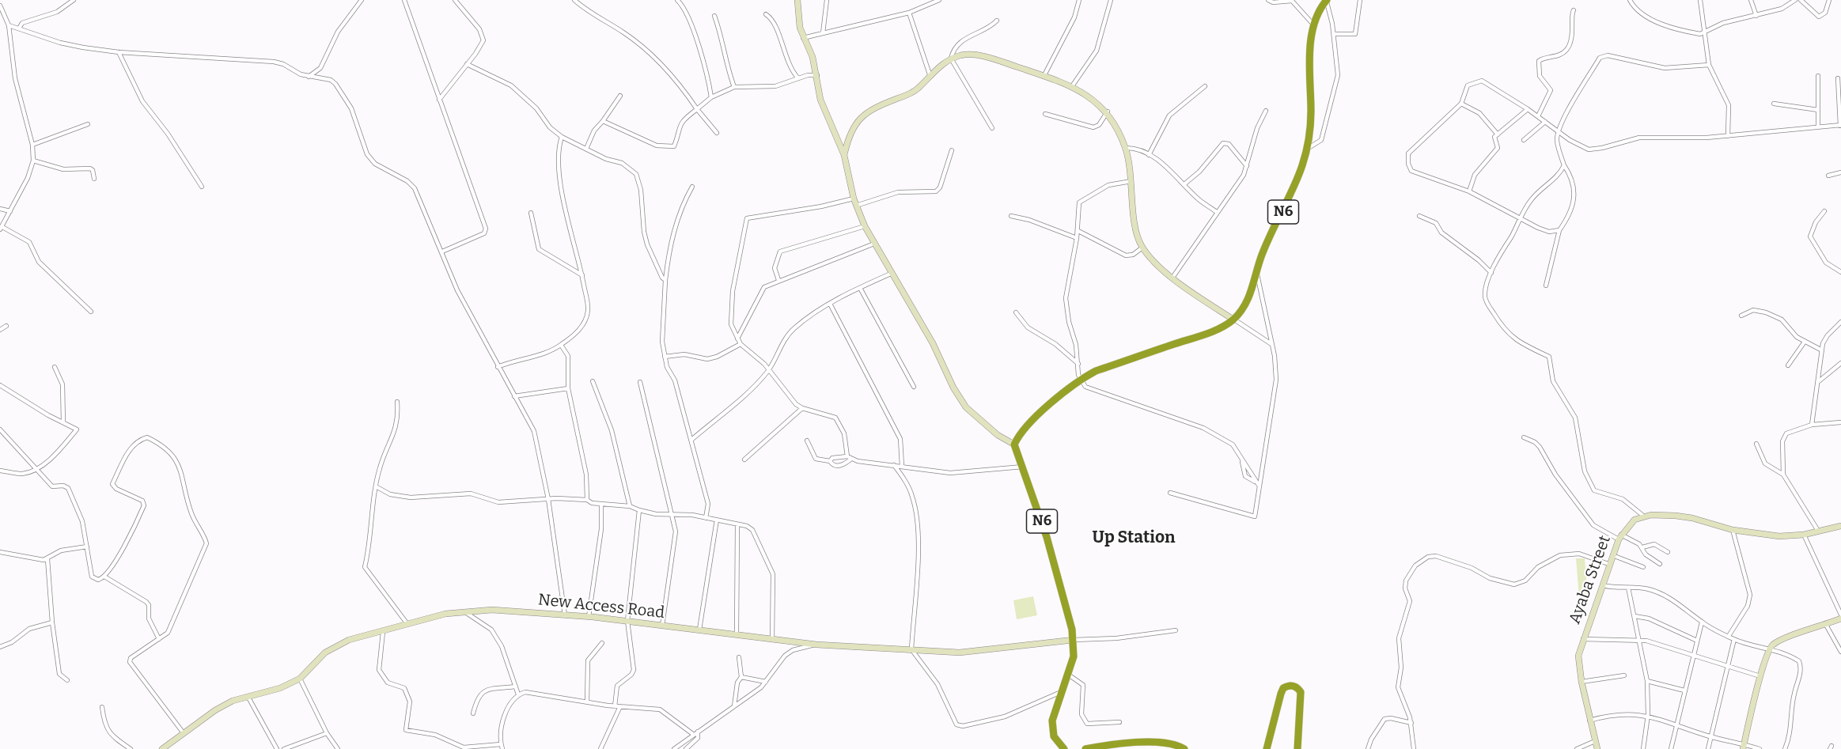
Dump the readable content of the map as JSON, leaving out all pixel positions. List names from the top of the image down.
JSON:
{
  "streets": {
    "highway": ["N6"],
    "main road": ["Ayaba Street", "New Access Road"]
  },
  "crossings": [
    ["N6", "New Access Road"]
  ],
  "districts": ["Up Station"]
}
